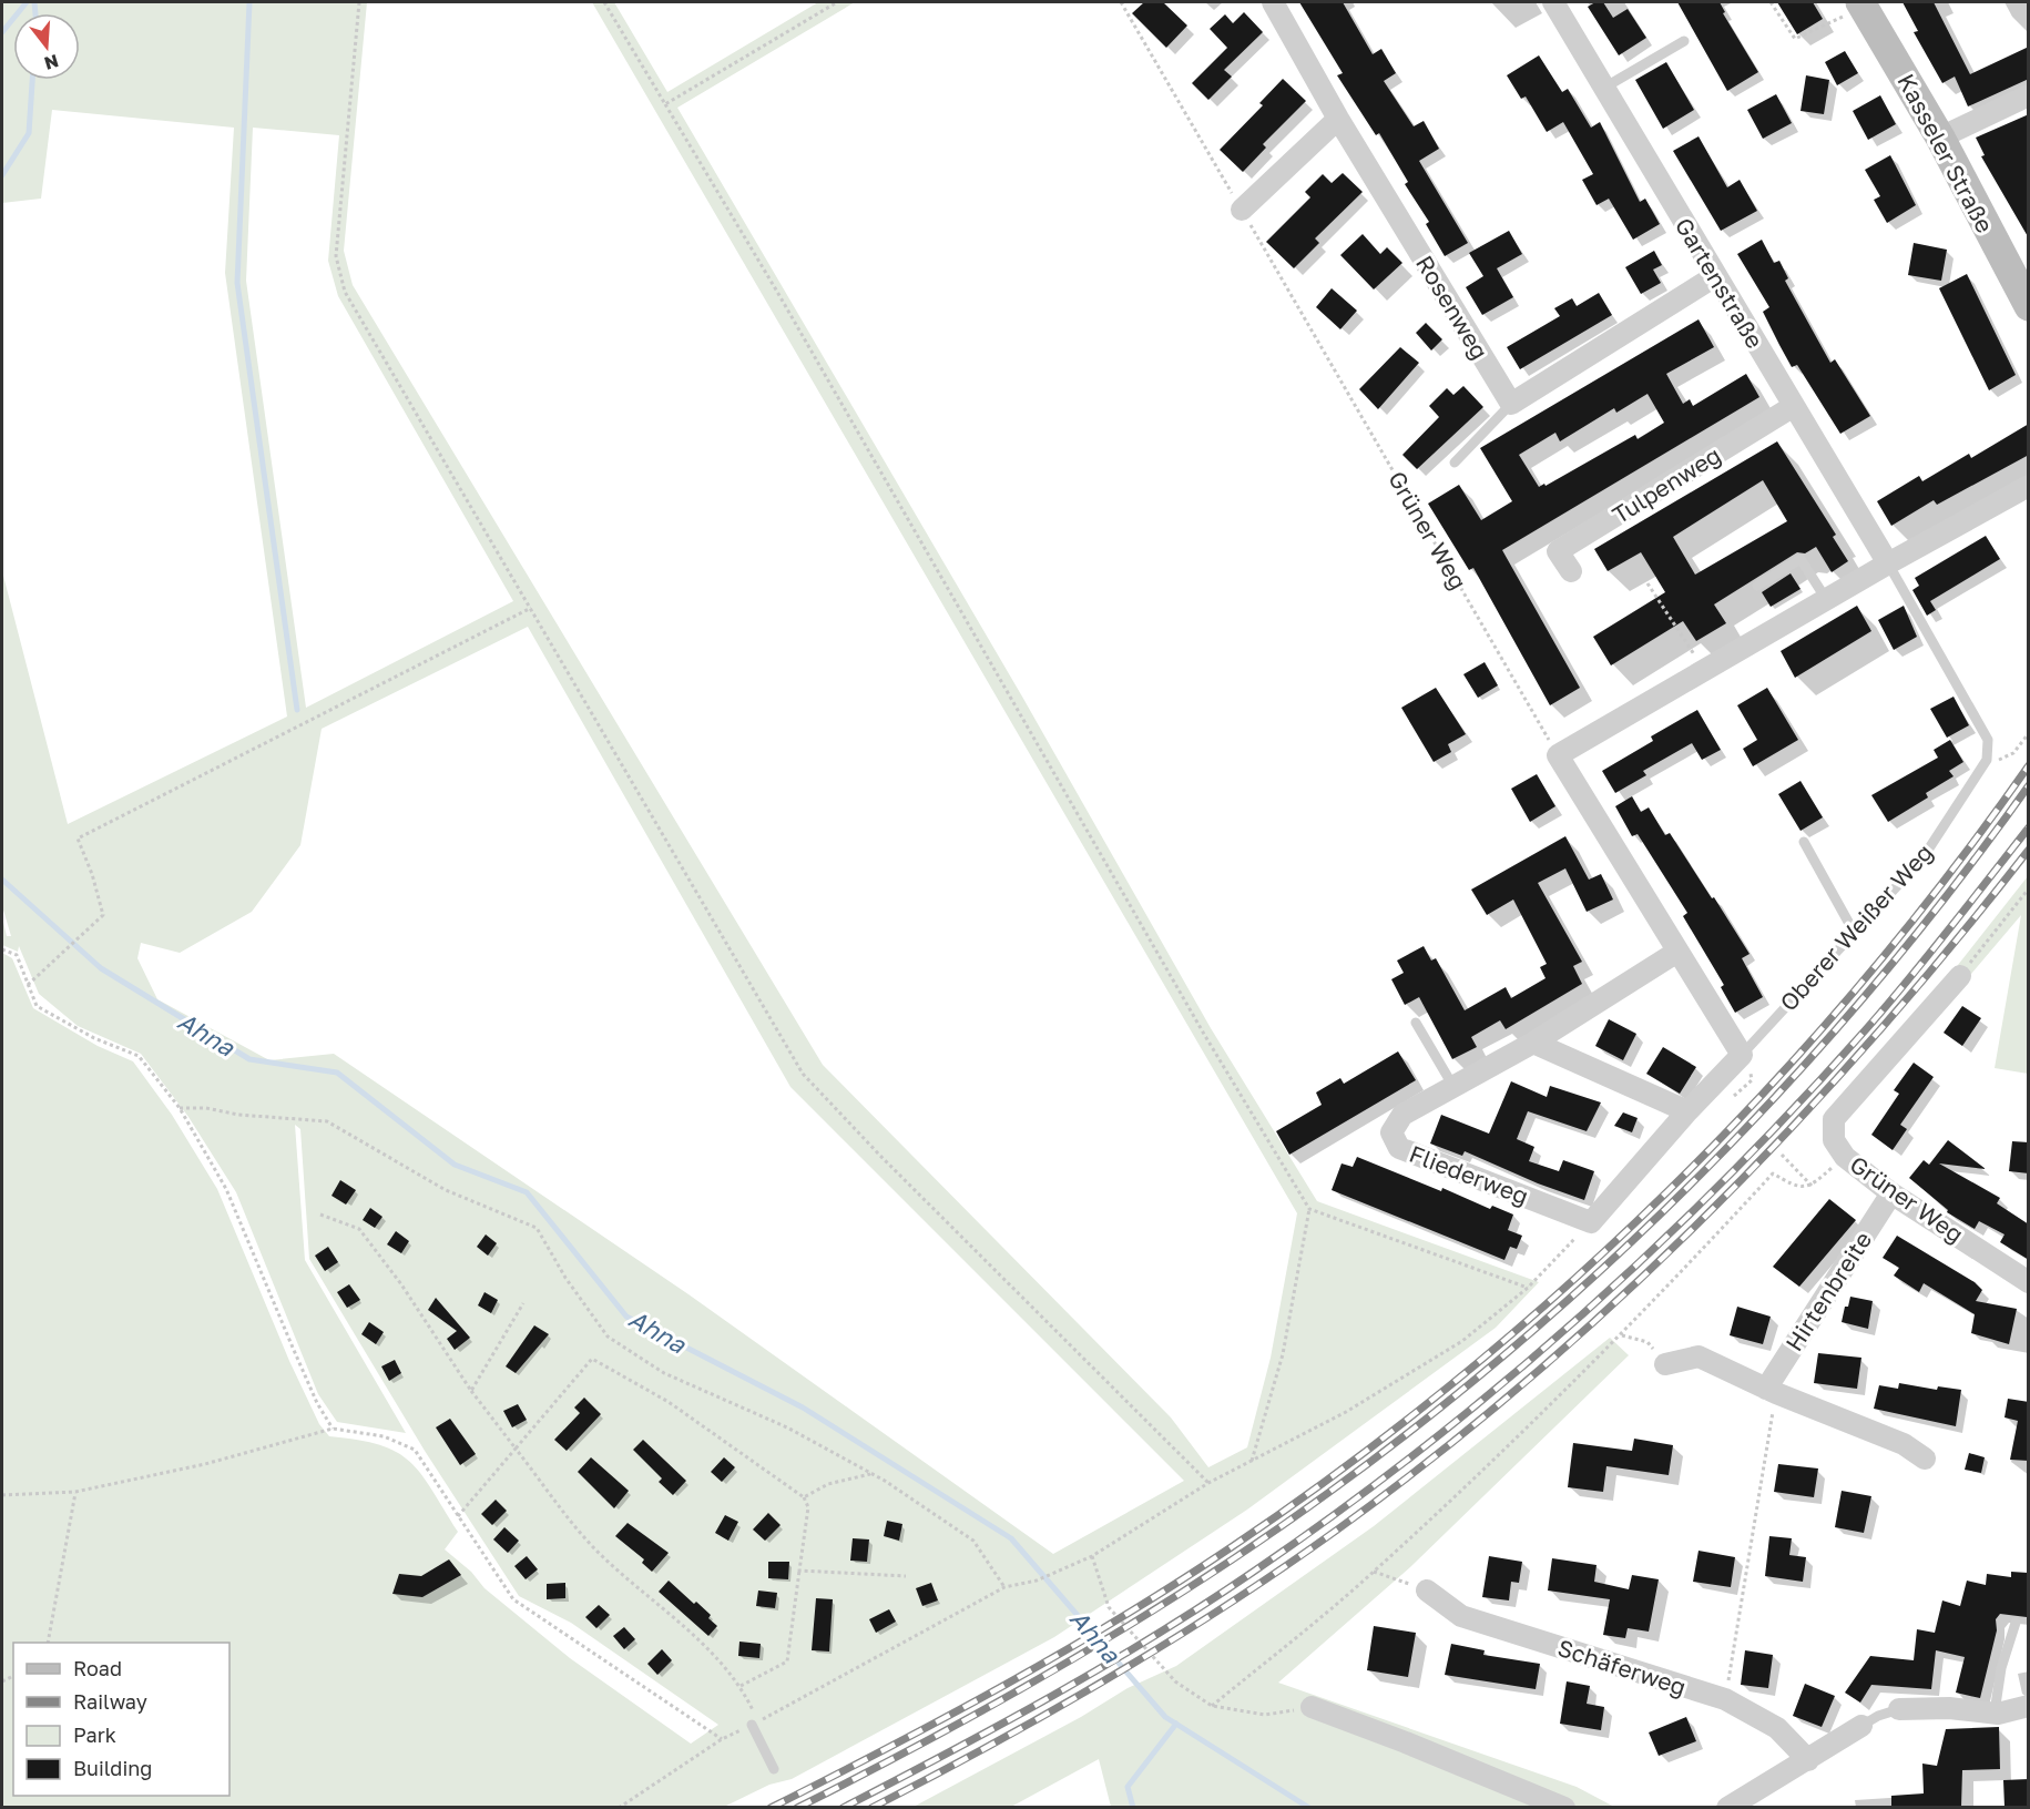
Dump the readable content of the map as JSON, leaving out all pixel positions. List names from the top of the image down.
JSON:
{
  "streets": {
    "main road": ["Kasseler Straße"],
    "street": [
      "Gartenstraße",
      "Rosenweg",
      "Tulpenweg",
      "Grüner Weg",
      "Oberer Weißer Weg",
      "Fliederweg",
      "Hirtenbreite",
      "Schäferweg"
    ]
  },
  "crossings": [
    ["Gartenstraße", "Tulpenweg"],
    ["Grüner Weg", "Hirtenbreite"],
    ["Oberer Weißer Weg", "Fliederweg"]
  ],
  "water": ["Ahna"],
  "legend": [
    "Road",
    "Railway",
    "Park",
    "Building"
  ],
  "north": "bottom"
}
